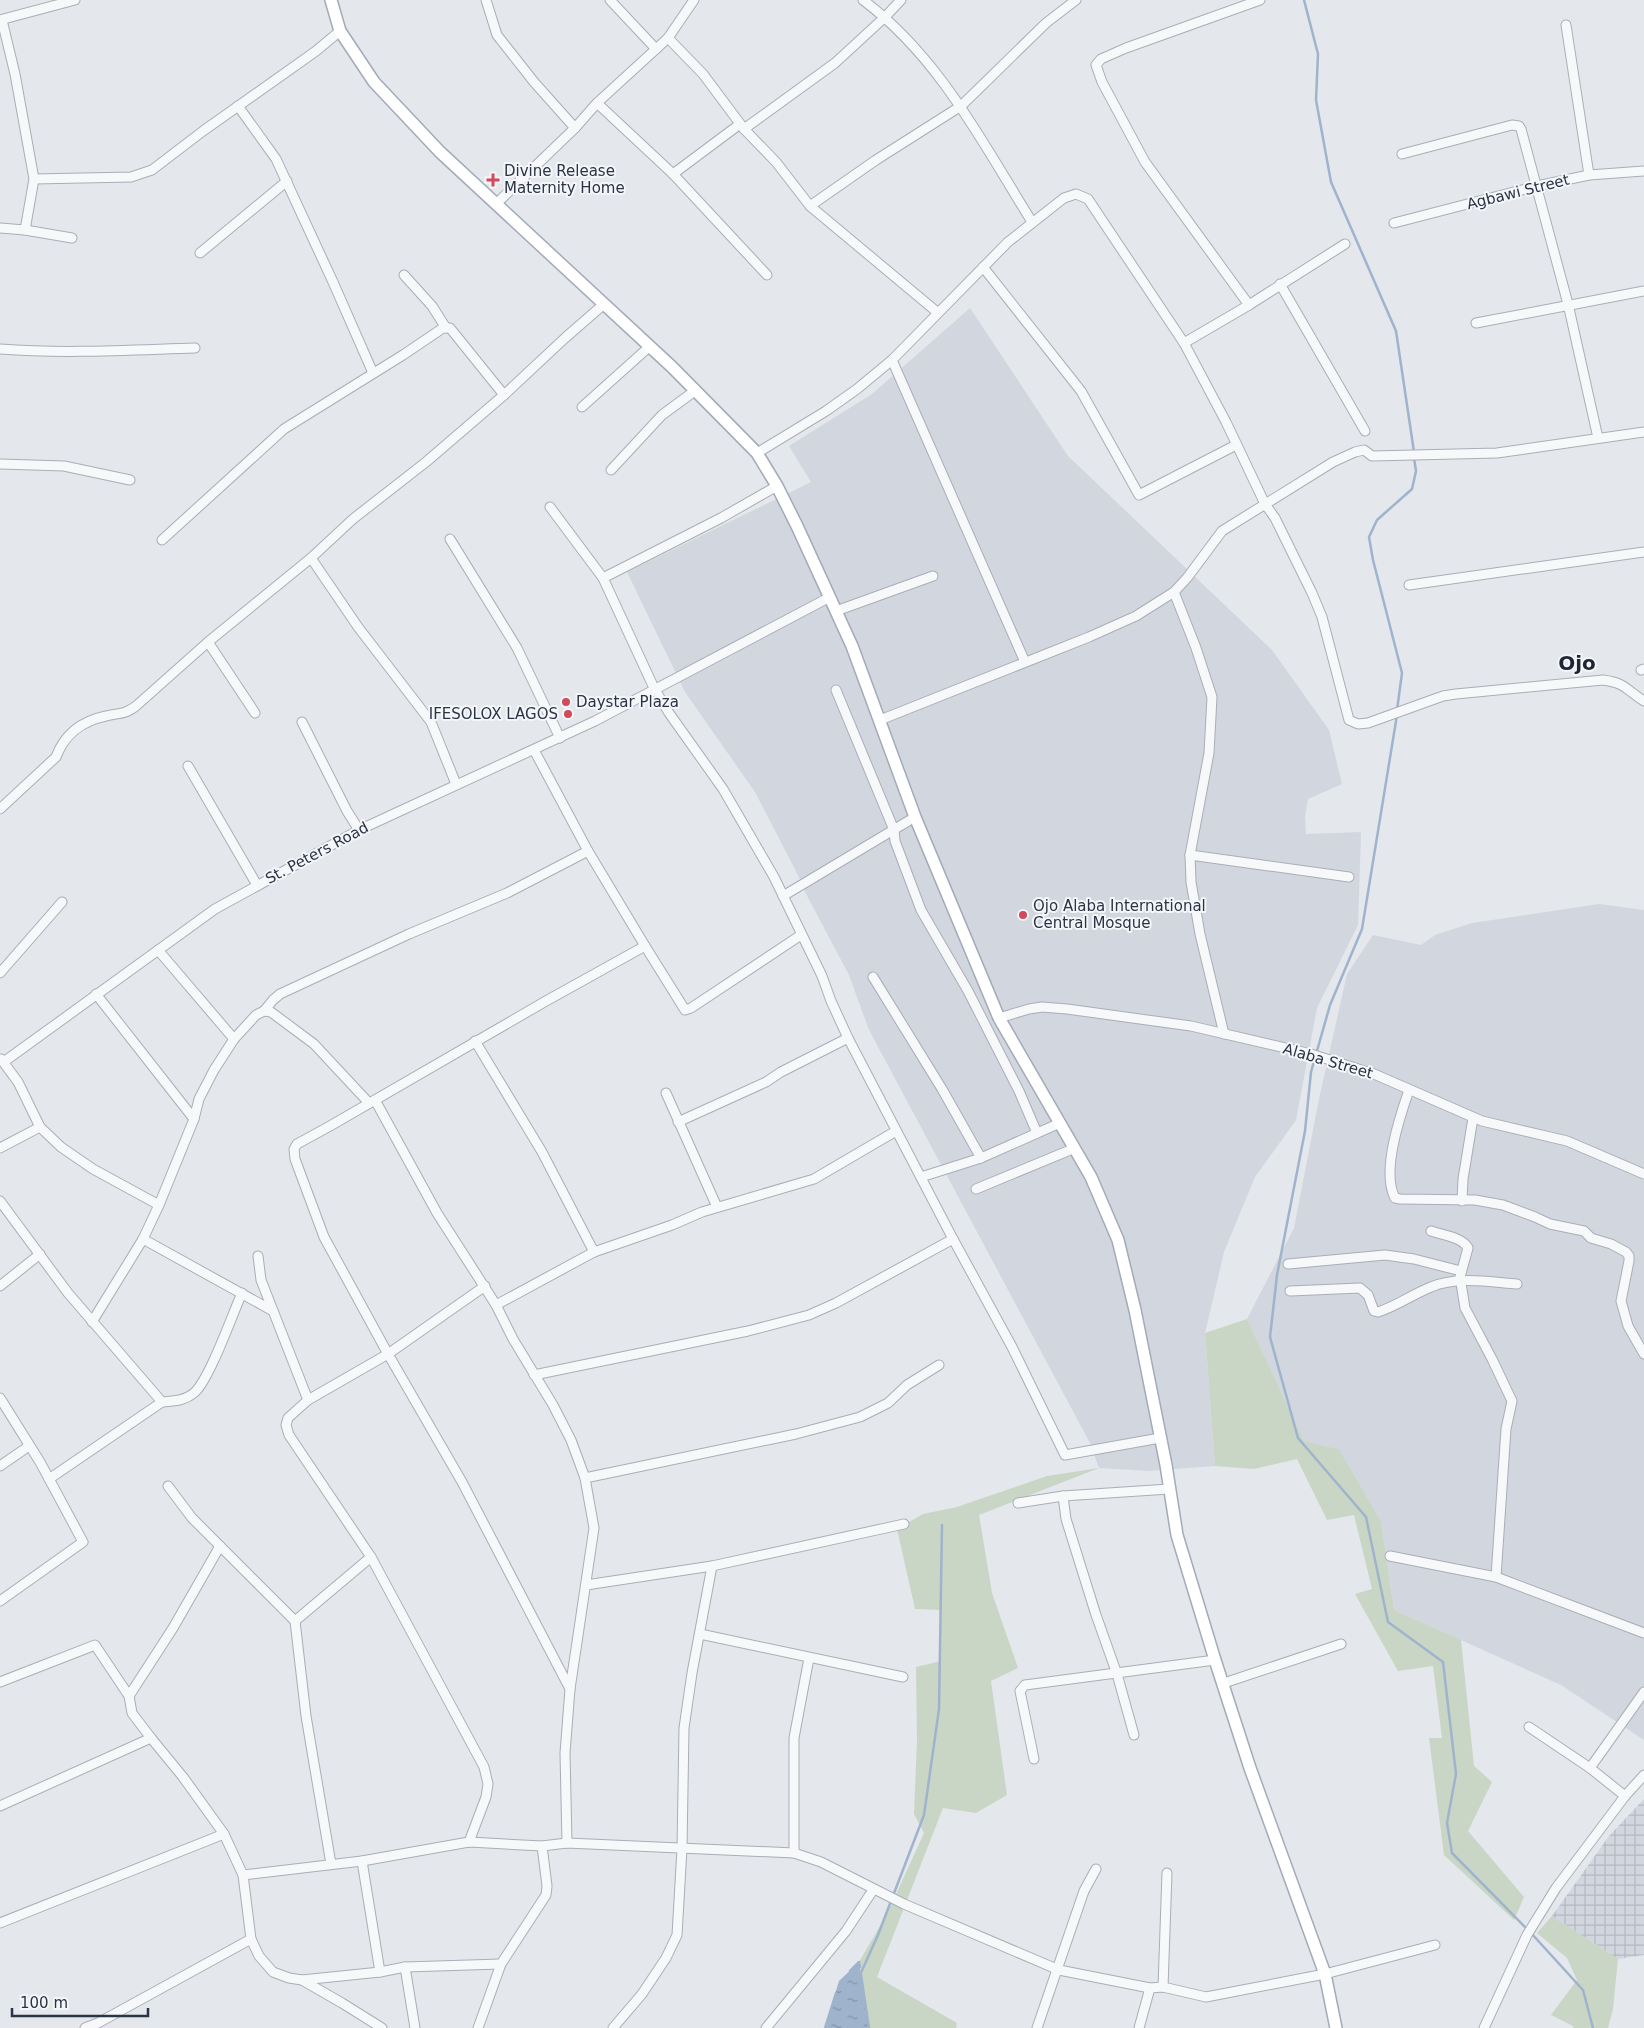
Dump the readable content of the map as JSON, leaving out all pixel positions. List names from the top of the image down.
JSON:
{
  "streets": {
    "street": ["Agbawi Street", "St. Peters Road", "Alaba Street"]
  },
  "districts": ["Ojo"],
  "places": {
    "health": ["Divine Release Maternity Home"],
    "other": ["Daystar Plaza", "IFESOLOX LAGOS", "Ojo Alaba International Central Mosque"]
  },
  "scale_bar": "100 m"
}
